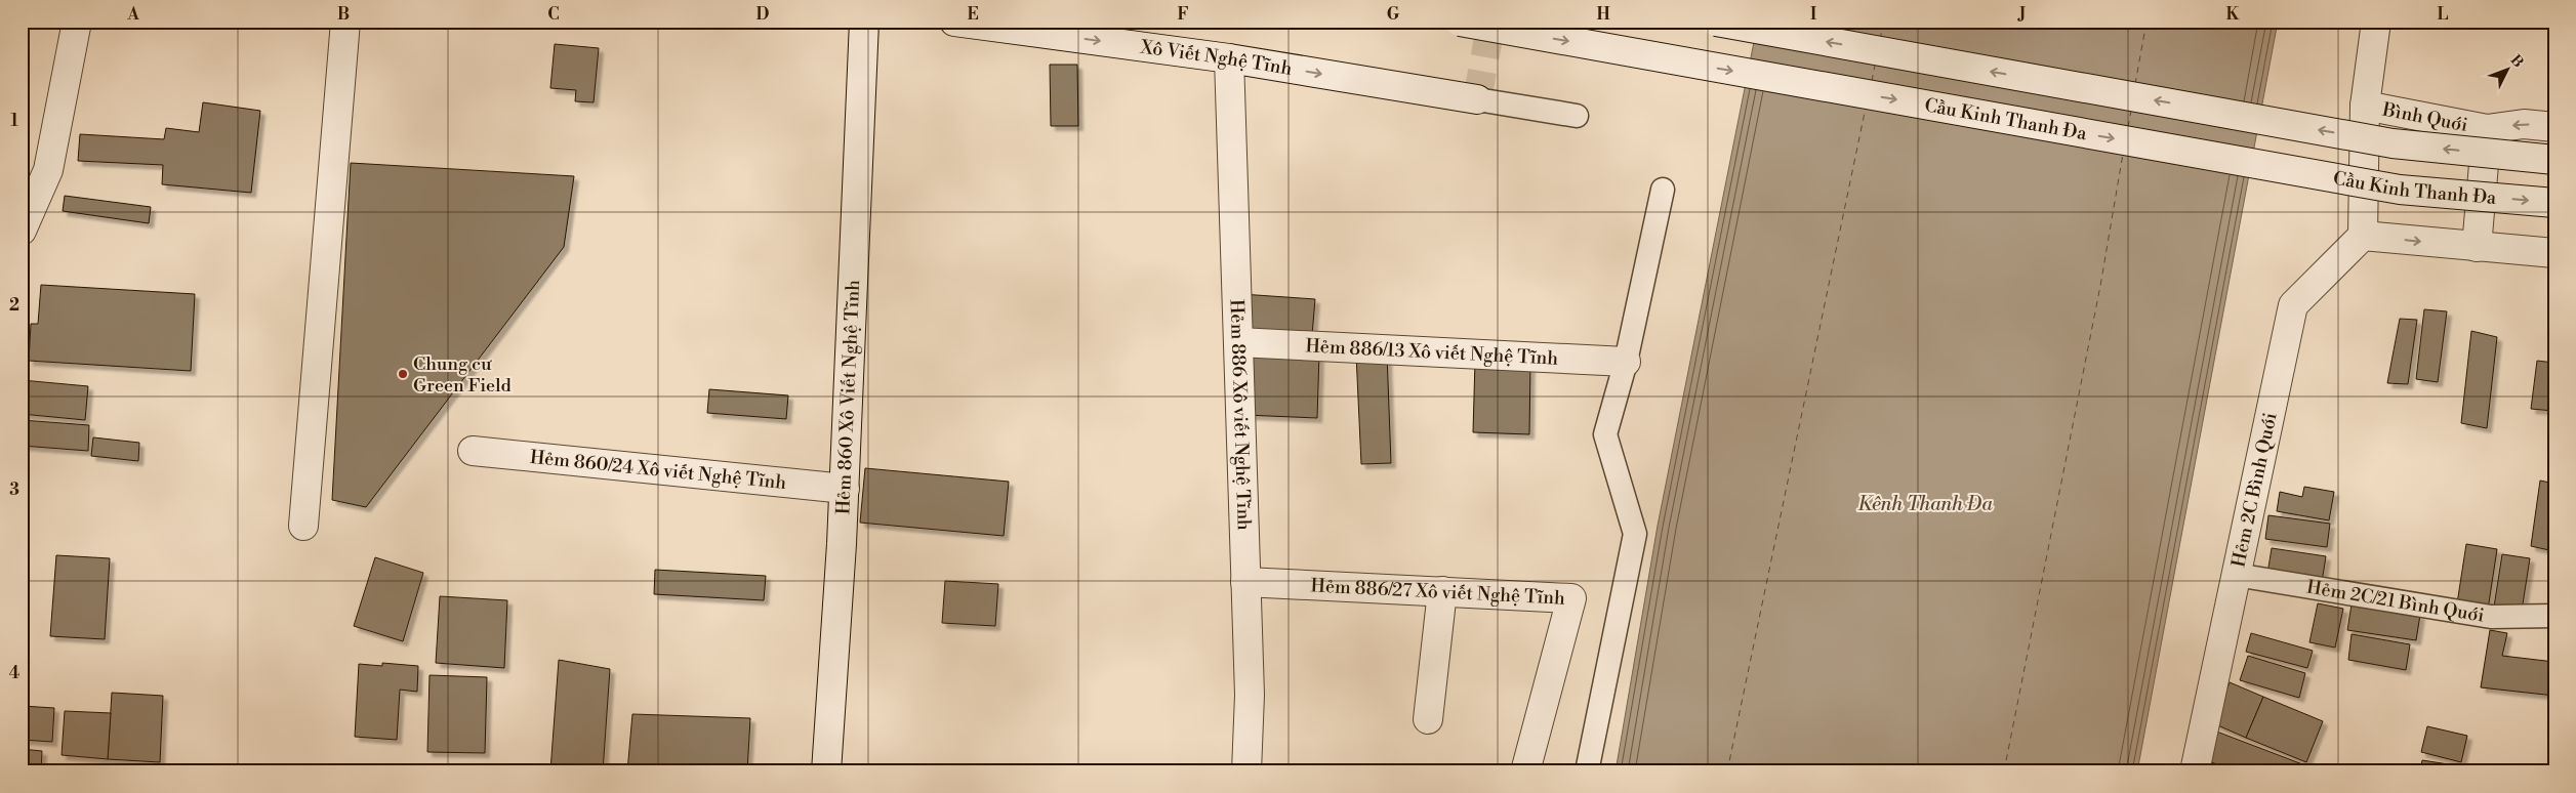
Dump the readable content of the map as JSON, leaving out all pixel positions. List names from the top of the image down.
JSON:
{
  "streets": {
    "street": [
      "Xô Viết Nghệ Tĩnh",
      "Bình Quới",
      "Cầu Kinh Thanh Đa",
      "Hẻm 886/13 Xô viết Nghệ Tĩnh",
      "Hẻm 860 Xô Viết Nghệ Tĩnh",
      "Hẻm 886 Xô viết Nghệ Tĩnh",
      "Hẻm 860/24 Xô viết Nghệ Tĩnh",
      "Hẻm 2C Bình Quới",
      "Hẻm 886/27 Xô viết Nghệ Tĩnh"
    ],
    "lane": ["Hẻm 2C/21 Bình Quới"]
  },
  "crossings": [
    ["Xô Viết Nghệ Tĩnh", "Hẻm 886 Xô viết Nghệ Tĩnh"],
    ["Hẻm 886/13 Xô viết Nghệ Tĩnh", "Hẻm 886 Xô viết Nghệ Tĩnh"],
    ["Hẻm 860 Xô Viết Nghệ Tĩnh", "Hẻm 860/24 Xô viết Nghệ Tĩnh"],
    ["Hẻm 886 Xô viết Nghệ Tĩnh", "Hẻm 886/27 Xô viết Nghệ Tĩnh"],
    ["Hẻm 2C Bình Quới", "Hẻm 2C/21 Bình Quới"]
  ],
  "one_way": ["Xô Viết Nghệ Tĩnh"],
  "water": ["Kênh Thanh Đa"],
  "places": ["Chung cư Green Field"],
  "north": "top right",
  "grid": {
    "columns": [
      "A",
      "B",
      "C",
      "D",
      "E",
      "F",
      "G",
      "H",
      "I",
      "J",
      "K",
      "L"
    ],
    "rows": [
      "1",
      "2",
      "3",
      "4"
    ]
  }
}
